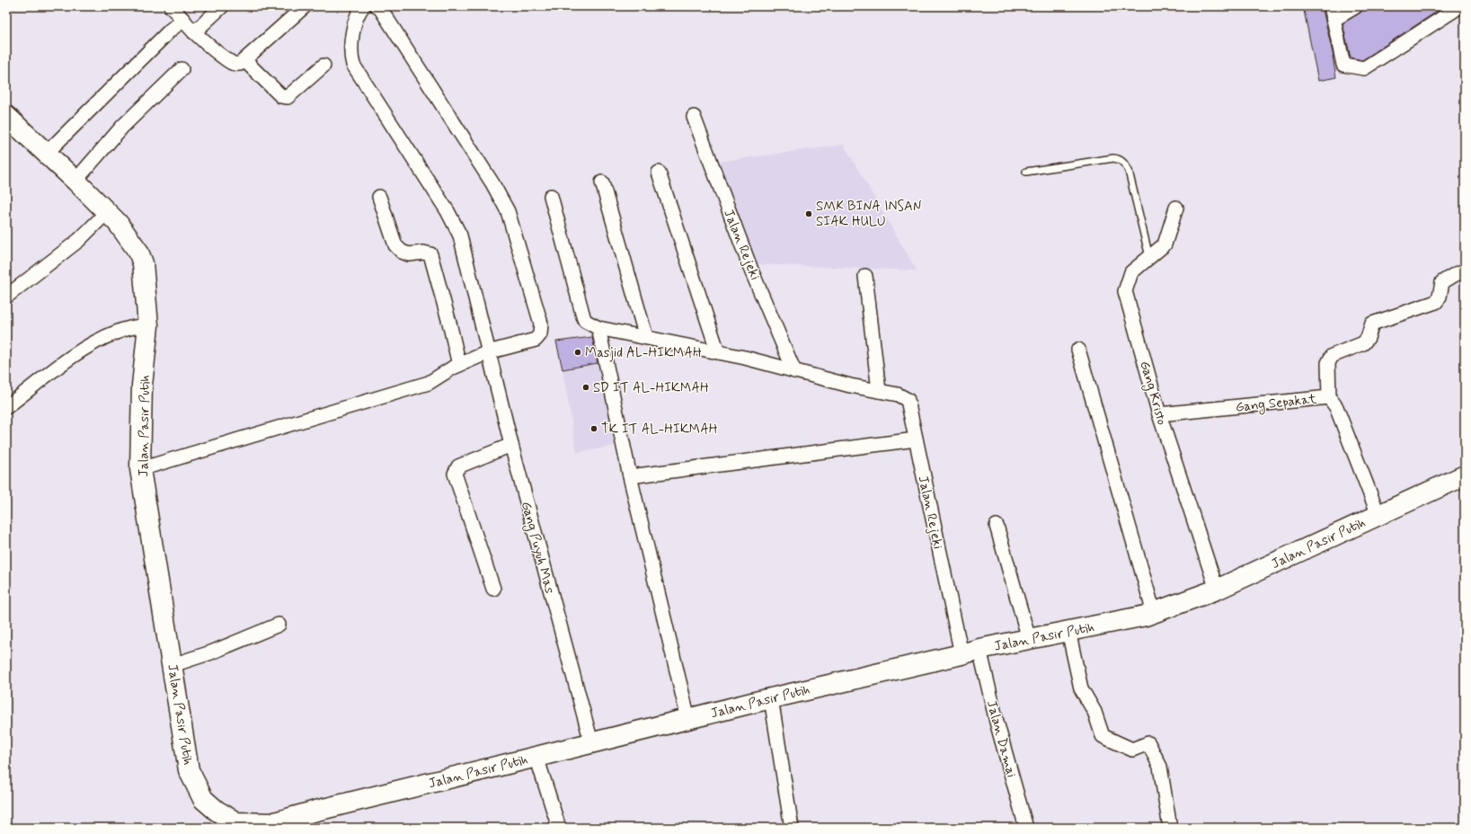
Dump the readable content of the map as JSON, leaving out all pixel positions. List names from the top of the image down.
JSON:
{
  "streets": {
    "highway": ["Jalan Pasir Putih"],
    "street": [
      "Jalan Rejeki",
      "Gang Kristo",
      "Gang Sepakat",
      "Gang Puyuh Mas",
      "Jalan Damai"
    ]
  },
  "crossings": [
    ["Jalan Rejeki", "Jalan Pasir Putih"],
    ["Jalan Rejeki", "Jalan Damai"],
    ["Gang Kristo", "Gang Sepakat"],
    ["Gang Kristo", "Jalan Pasir Putih"],
    ["Gang Sepakat", "Jalan Pasir Putih"],
    ["Jalan Pasir Putih", "Gang Puyuh Mas"],
    ["Jalan Pasir Putih", "Jalan Damai"]
  ],
  "places": [
    "SMK BINA INSAN SIAK HULU",
    "Masjid AL-HIKMAH",
    "SD IT AL-HIKMAH",
    "TK IT AL-HIKMAH"
  ]
}
